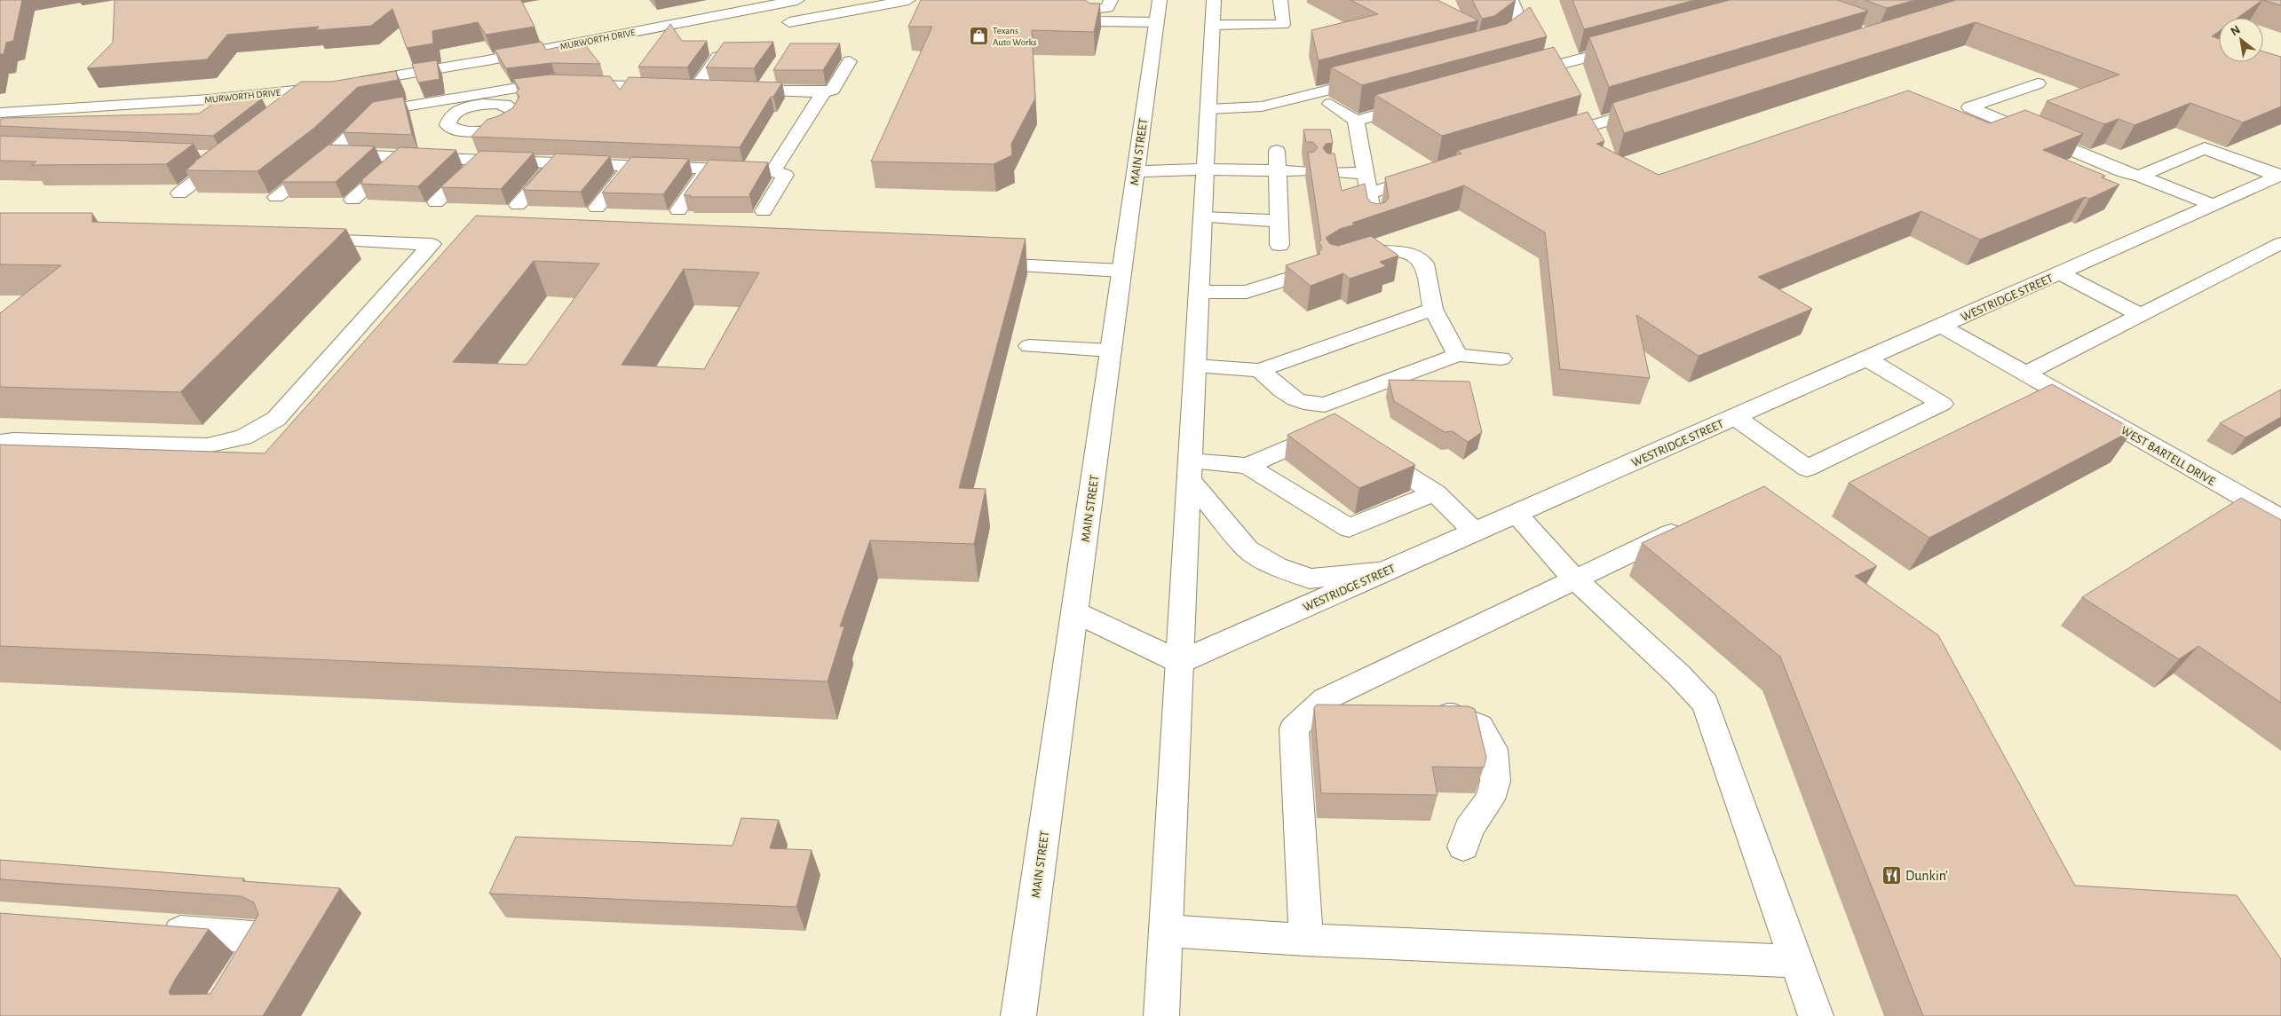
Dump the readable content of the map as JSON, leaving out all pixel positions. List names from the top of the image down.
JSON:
{
  "streets": {
    "main road": [
      "MURWORTH DRIVE",
      "MAIN STREET",
      "WESTRIDGE STREET",
      "WEST BARTELL DRIVE"
    ]
  },
  "crossings": [
    ["WESTRIDGE STREET", "WEST BARTELL DRIVE"]
  ],
  "places": {
    "shop": ["Texans Auto Works"],
    "restaurant": ["Dunkin'"]
  },
  "north": "top left"
}
